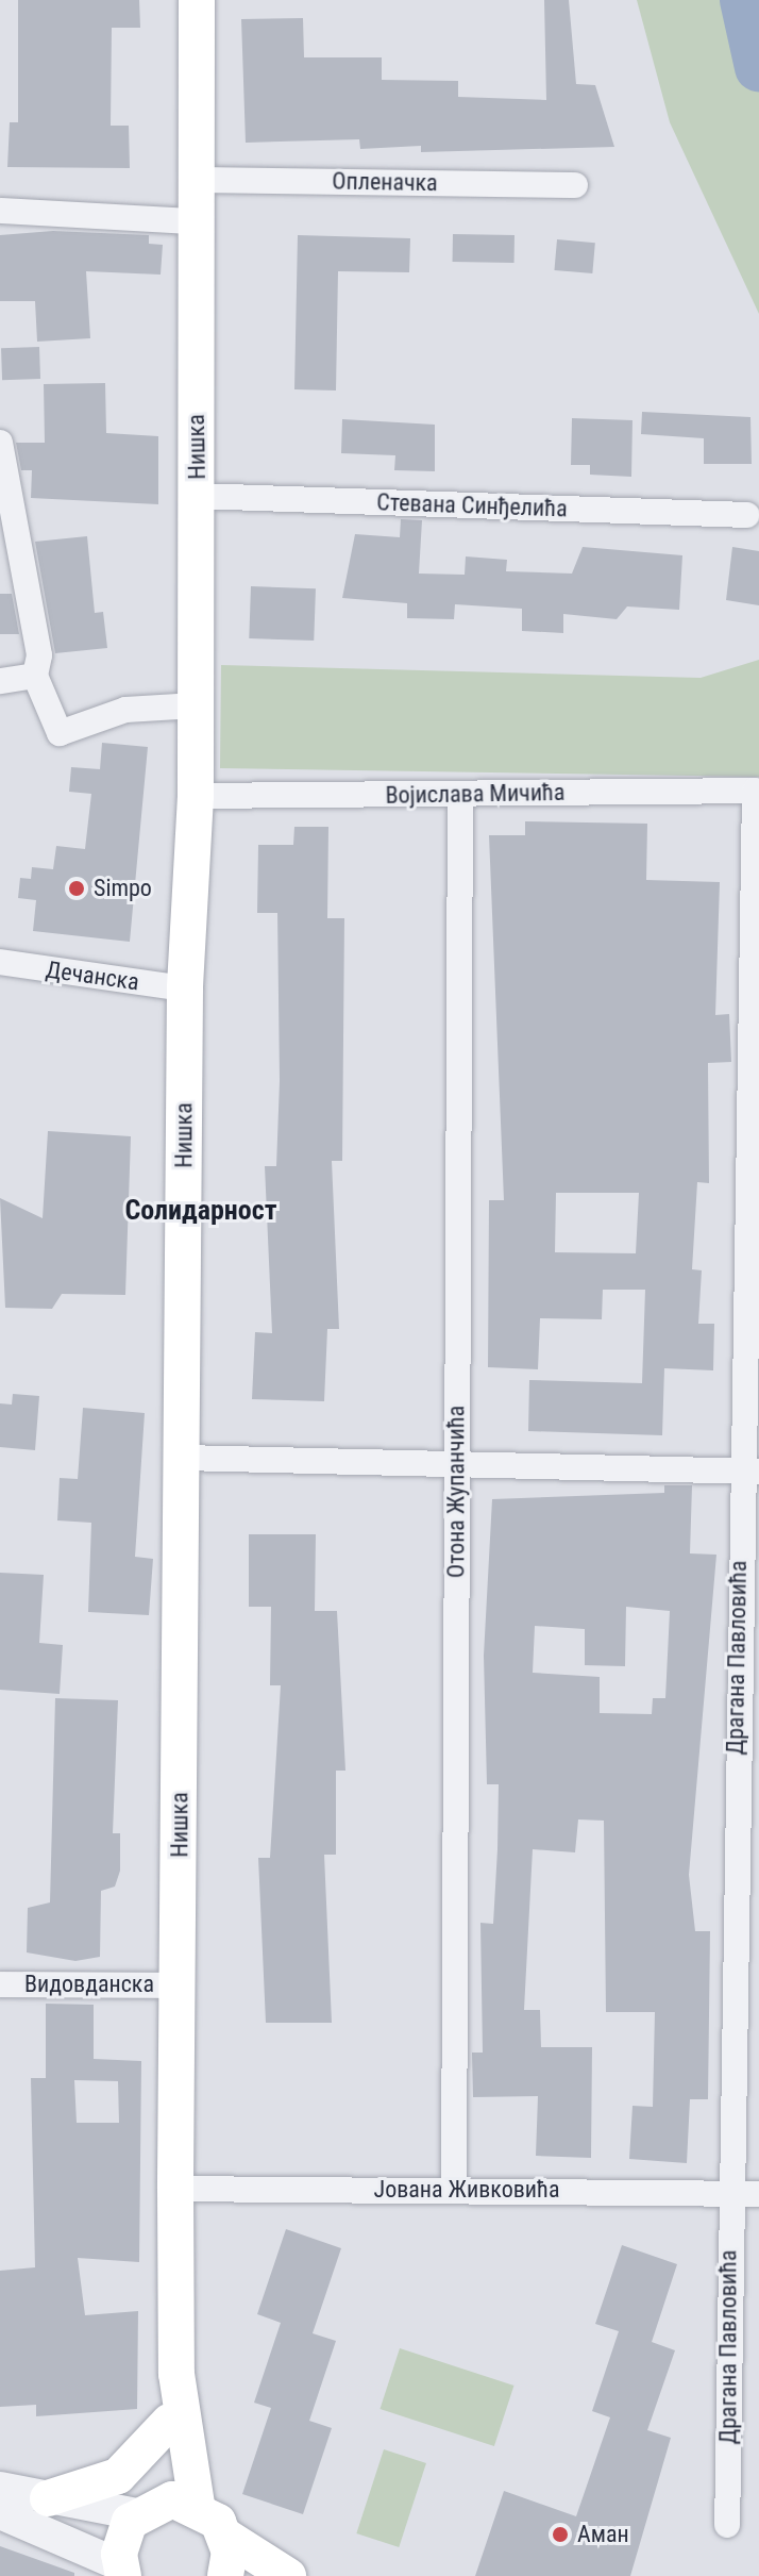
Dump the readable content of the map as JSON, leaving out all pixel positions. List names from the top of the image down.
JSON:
{
  "streets": {
    "main road": ["Нишка"],
    "street": [
      "Опленачка",
      "Стевана Синђелића",
      "Војислава Мичића",
      "Дечанска",
      "Отона Жупанчића",
      "Драгана Павловића",
      "Видовданска",
      "Јована Живковића"
    ]
  },
  "crossings": [
    ["Опленачка", "Нишка"],
    ["Нишка", "Стевана Синђелића"],
    ["Нишка", "Војислава Мичића"],
    ["Нишка", "Дечанска"],
    ["Нишка", "Видовданска"],
    ["Нишка", "Јована Живковића"],
    ["Војислава Мичића", "Отона Жупанчића"],
    ["Војислава Мичића", "Драгана Павловића"],
    ["Отона Жупанчића", "Јована Живковића"],
    ["Драгана Павловића", "Јована Живковића"]
  ],
  "districts": ["Солидарност"],
  "places": ["Simpo", "Аман"]
}
